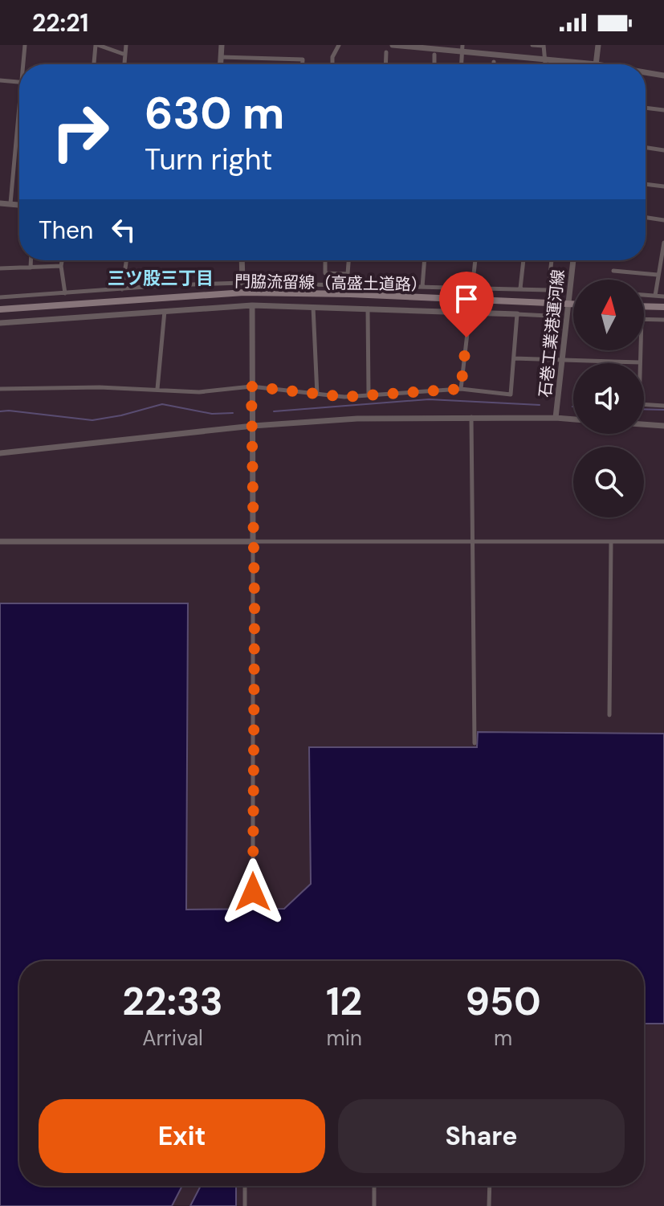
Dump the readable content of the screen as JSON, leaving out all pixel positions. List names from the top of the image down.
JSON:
{
  "streets": {
    "main road": ["門脇流留線（高盛土道路）"],
    "street": ["石巻工業港運河線"]
  },
  "crossings": [
    ["門脇流留線（高盛土道路）", "石巻工業港運河線"]
  ],
  "districts": ["三ツ股三丁目"],
  "north": "top",
  "page": {
    "status": "22:21",
    "turn": ["630 m", "Turn right"],
    "then": "Then",
    "eta": [
      "22:33",
      "Arrival",
      "12",
      "min",
      "950",
      "m"
    ],
    "buttons": ["Exit", "Share"]
  }
}
